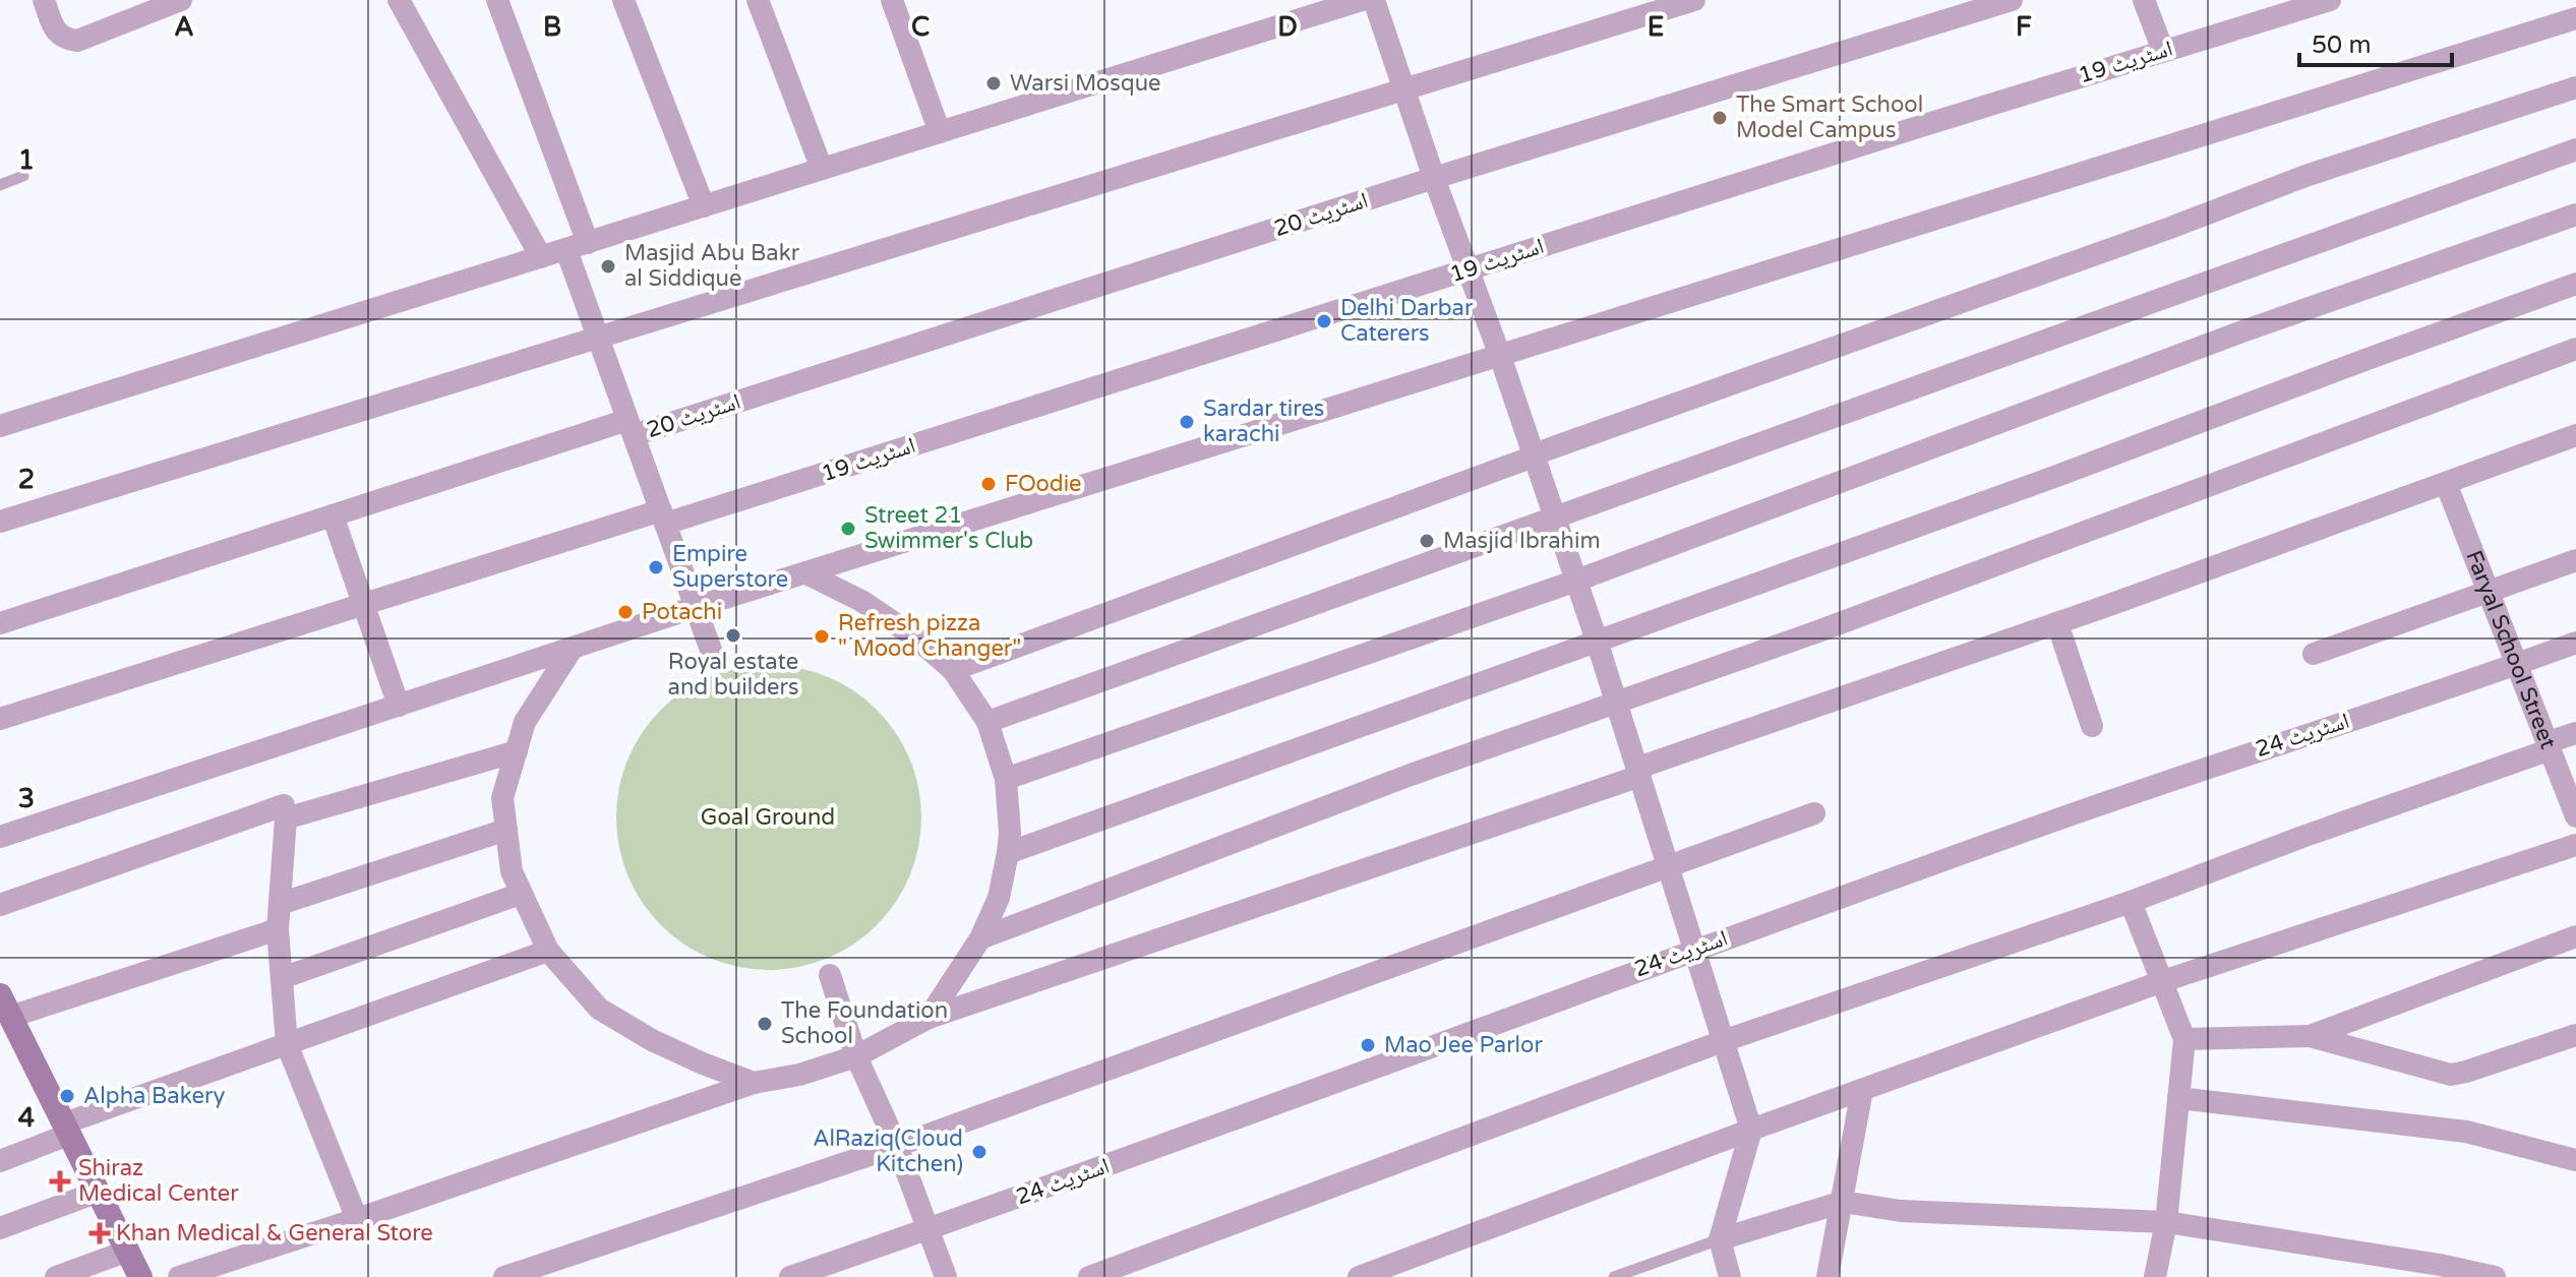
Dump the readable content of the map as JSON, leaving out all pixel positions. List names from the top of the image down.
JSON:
{
  "streets": {
    "street": [
      "اسٹریٹ 19",
      "اسٹریٹ 20",
      "Faryal School Street",
      "اسٹریٹ 24"
    ]
  },
  "crossings": [
    ["Faryal School Street", "اسٹریٹ 24"]
  ],
  "parks": ["Goal Ground"],
  "places": {
    "other": [
      "Warsi Mosque",
      "The Smart School Model Campus",
      "Masjid Abu Bakr al Siddique",
      "Delhi Darbar Caterers",
      "Sardar tires karachi",
      "FOodie",
      "Street 21 Swimmer's Club",
      "Masjid Ibrahim",
      "Empire Superstore",
      "Potachi",
      "Royal estate and builders",
      "Refresh pizza \" Mood Changer\"",
      "The Foundation School",
      "Mao Jee Parlor",
      "Alpha Bakery",
      "AlRaziq(Cloud Kitchen)"
    ],
    "health": ["Shiraz Medical Center", "Khan Medical & General Store"]
  },
  "scale_bar": "50 m",
  "grid": {
    "columns": [
      "A",
      "B",
      "C",
      "D",
      "E",
      "F"
    ],
    "rows": [
      "1",
      "2",
      "3",
      "4"
    ]
  }
}
